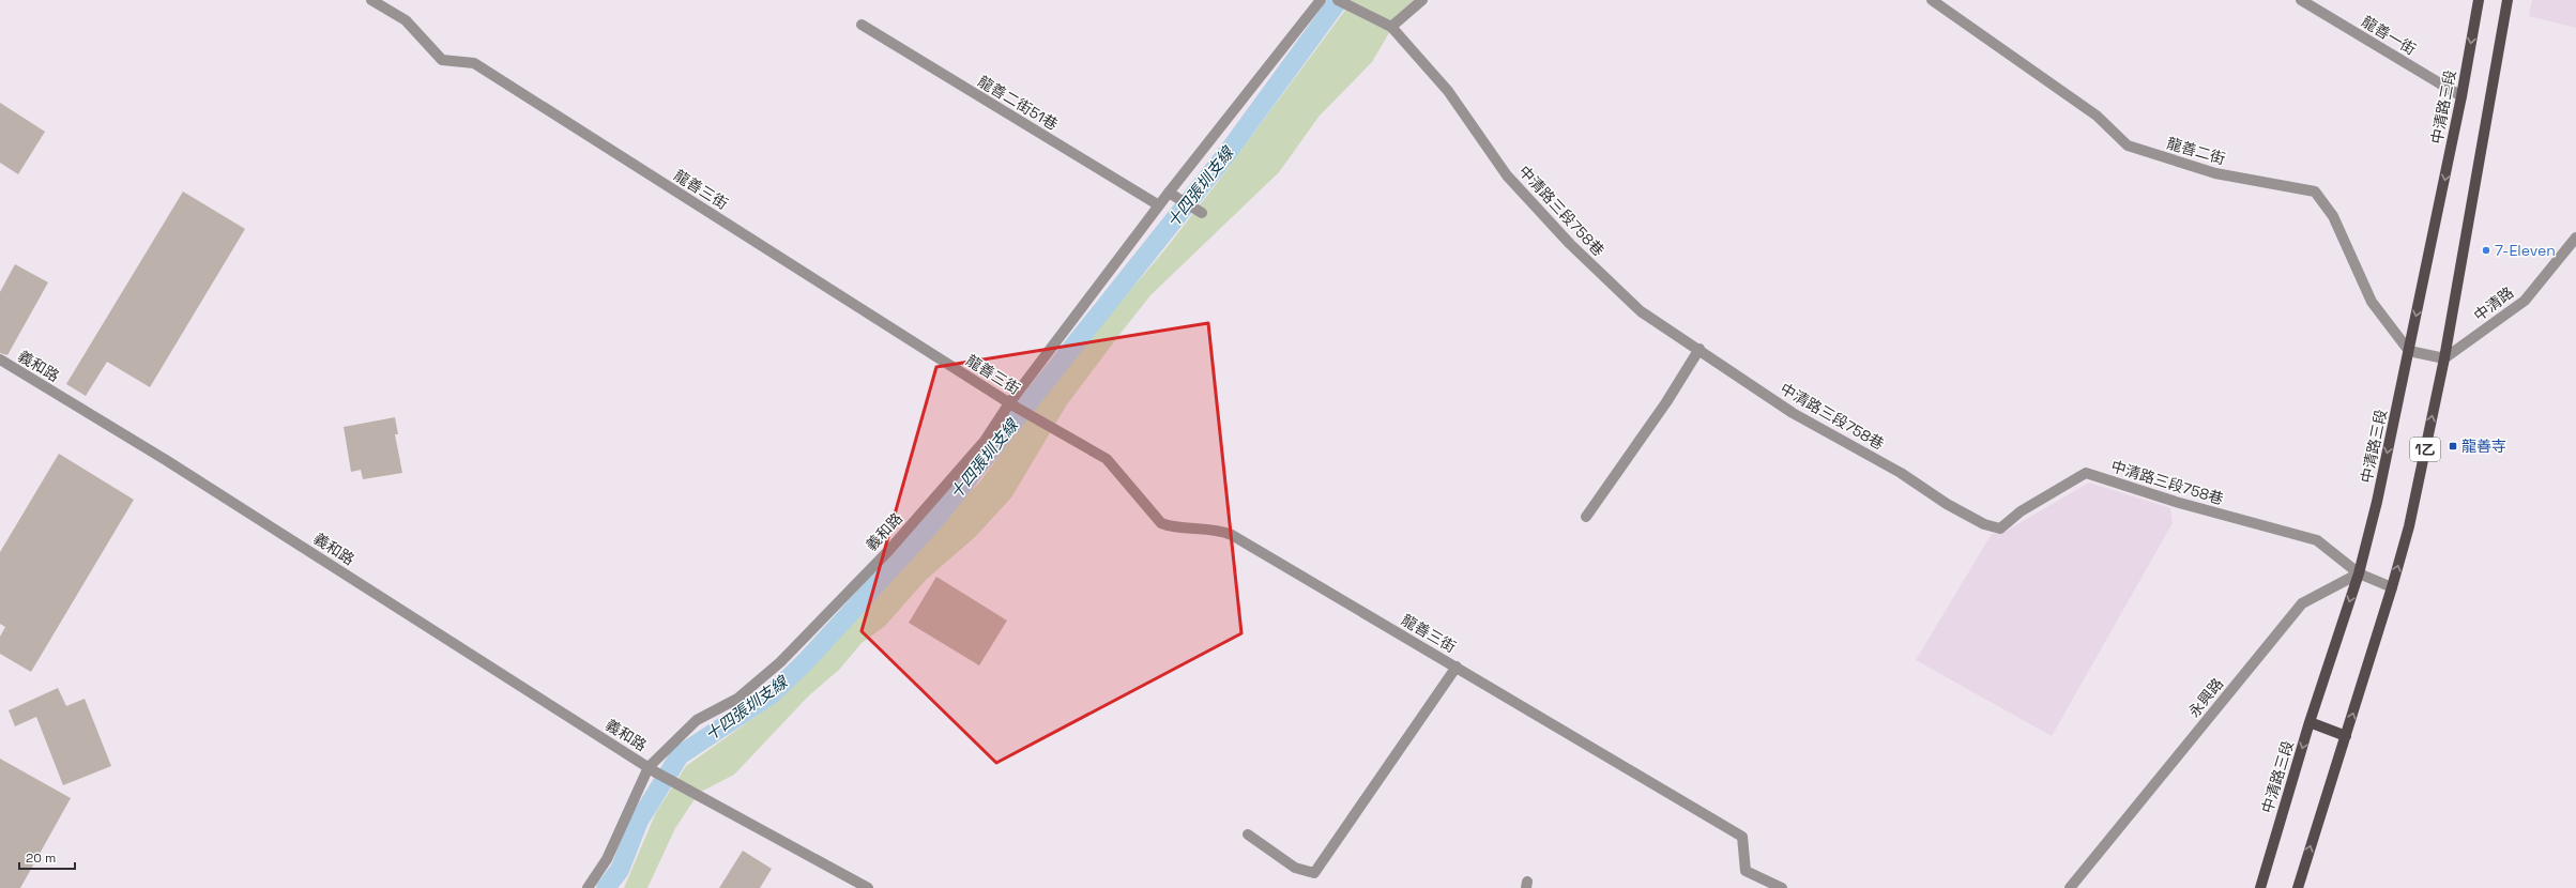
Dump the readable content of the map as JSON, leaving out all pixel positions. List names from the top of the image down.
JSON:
{
  "streets": {
    "main road": ["中清路三段", "1乙"],
    "street": [
      "龍善一街",
      "龍善二街51巷",
      "龍善二街",
      "龍善三街",
      "中清路三段758巷",
      "中清路",
      "義和路",
      "永興路"
    ]
  },
  "crossings": [
    ["龍善一街", "中清路三段"],
    ["中清路三段", "龍善二街"],
    ["中清路三段", "中清路三段758巷"],
    ["中清路三段", "永興路"],
    ["龍善三街", "義和路"],
    ["中清路三段758巷", "永興路"],
    ["中清路", "1乙"]
  ],
  "water": ["十四張圳支線"],
  "places": {
    "other": ["7-Eleven"],
    "transit": ["龍善寺"]
  },
  "scale_bar": "20 m"
}
